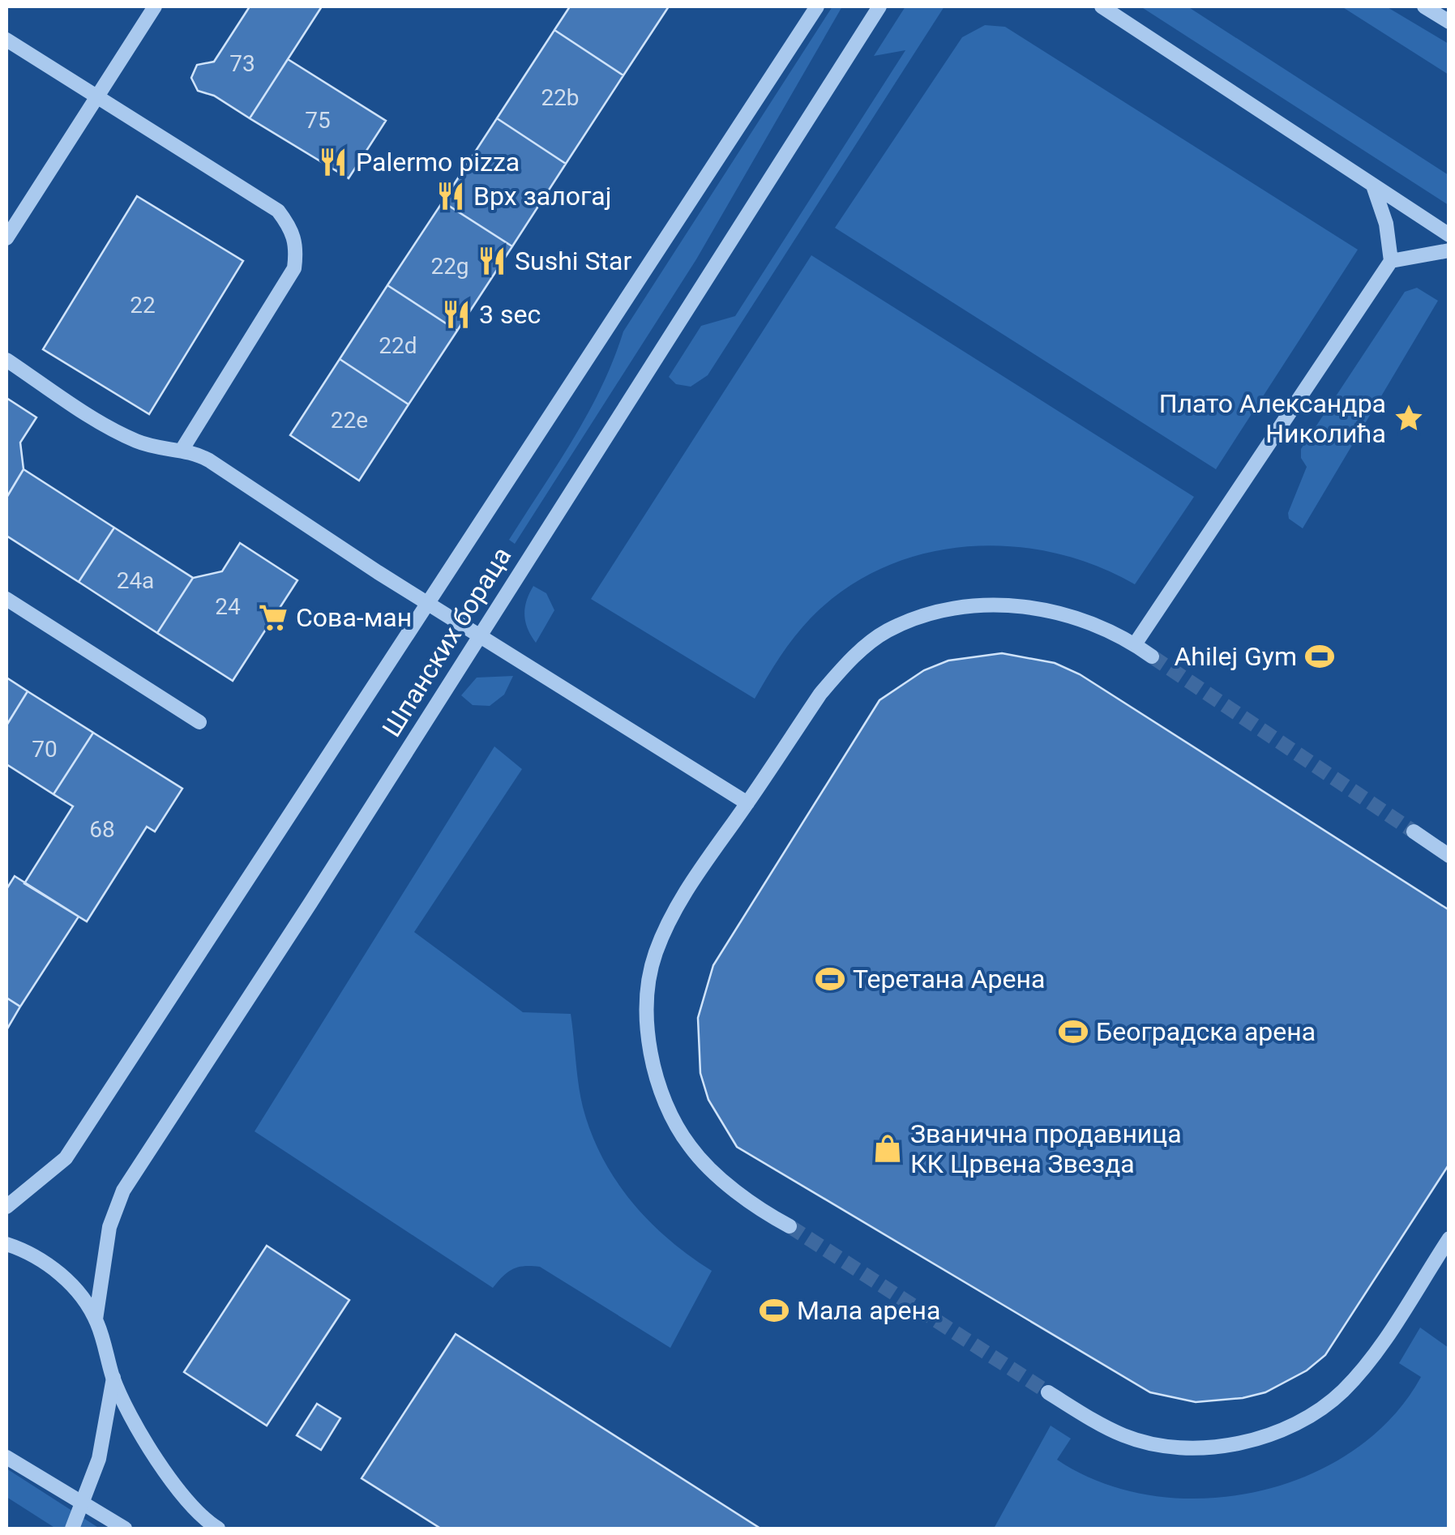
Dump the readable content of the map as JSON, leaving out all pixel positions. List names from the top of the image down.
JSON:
{
  "streets": {
    "street": ["Шпанских бораца"]
  },
  "places": {
    "restaurant": [
      "Palermo pizza",
      "Врх залогај",
      "Sushi Star",
      "3 sec"
    ],
    "place": ["Плато Александра Николића"],
    "supermarket": ["Сова-ман"],
    "sports": [
      "Ahilej Gym",
      "Теретана Арена",
      "Београдска арена",
      "Мала арена"
    ],
    "shop": ["Званична продавница КК Црвена Звезда"]
  },
  "house_numbers": [
    "73",
    "22b",
    "75",
    "22g",
    "22",
    "22d",
    "22e",
    "24a",
    "24",
    "70",
    "68"
  ]
}
